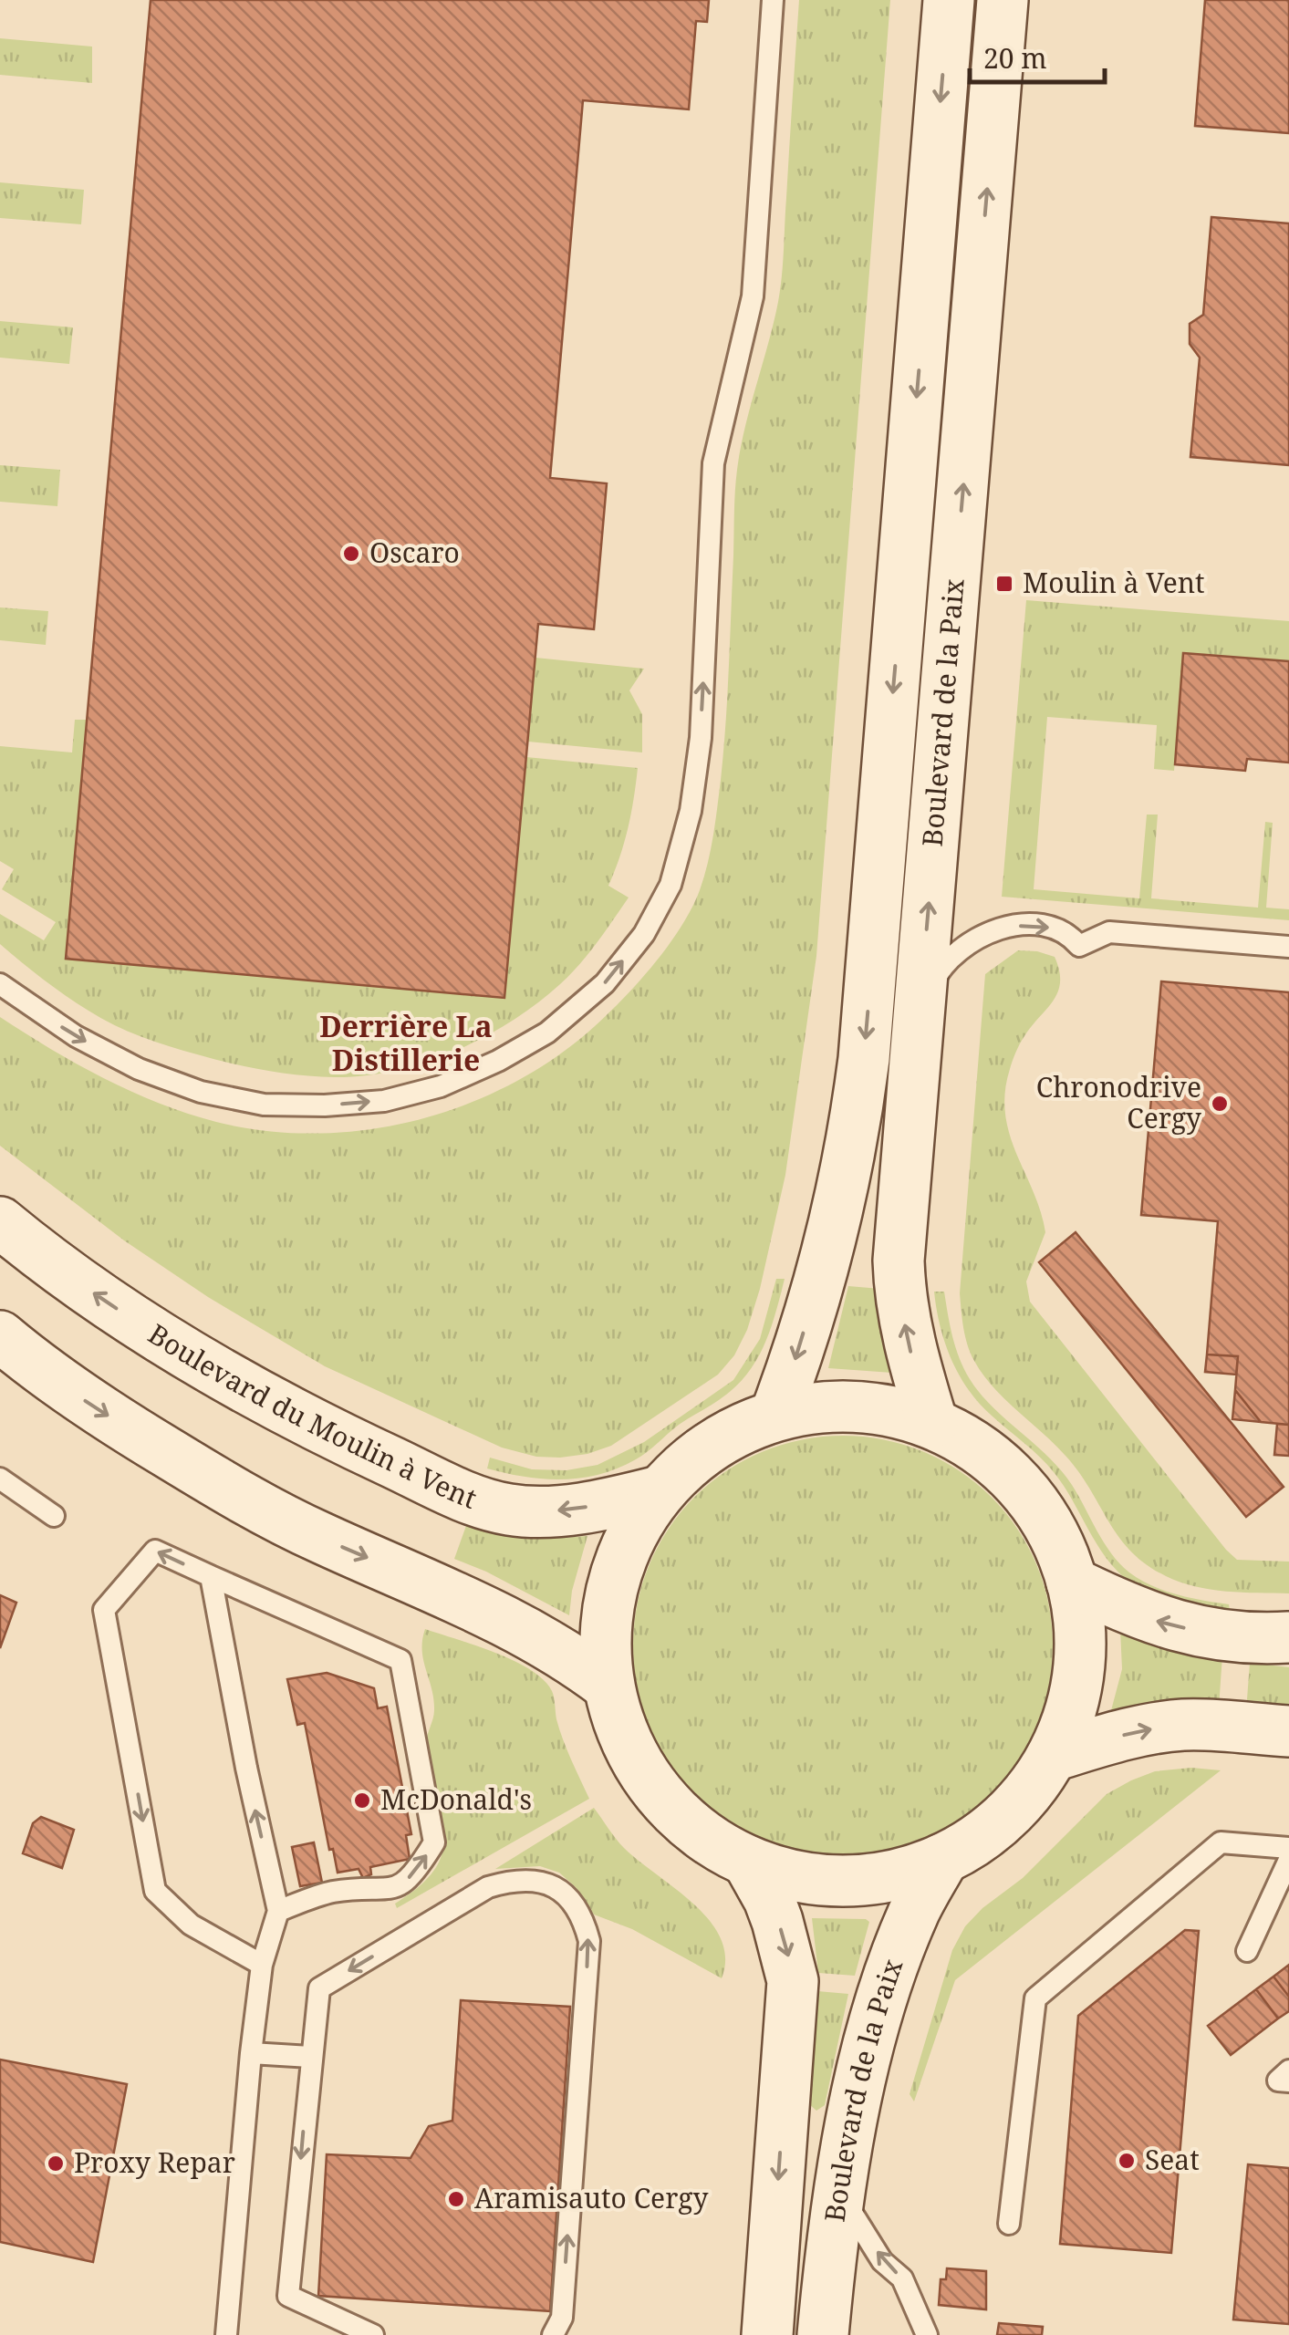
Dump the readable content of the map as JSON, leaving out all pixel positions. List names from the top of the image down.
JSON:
{
  "streets": {
    "main road": ["Boulevard de la Paix", "Boulevard du Moulin à Vent"]
  },
  "districts": ["Derrière La Distillerie"],
  "places": {
    "other": [
      "Oscaro",
      "Chronodrive Cergy",
      "McDonald's",
      "Seat",
      "Proxy Repar",
      "Aramisauto Cergy"
    ],
    "transit": ["Moulin à Vent"]
  },
  "scale_bar": "20 m"
}
